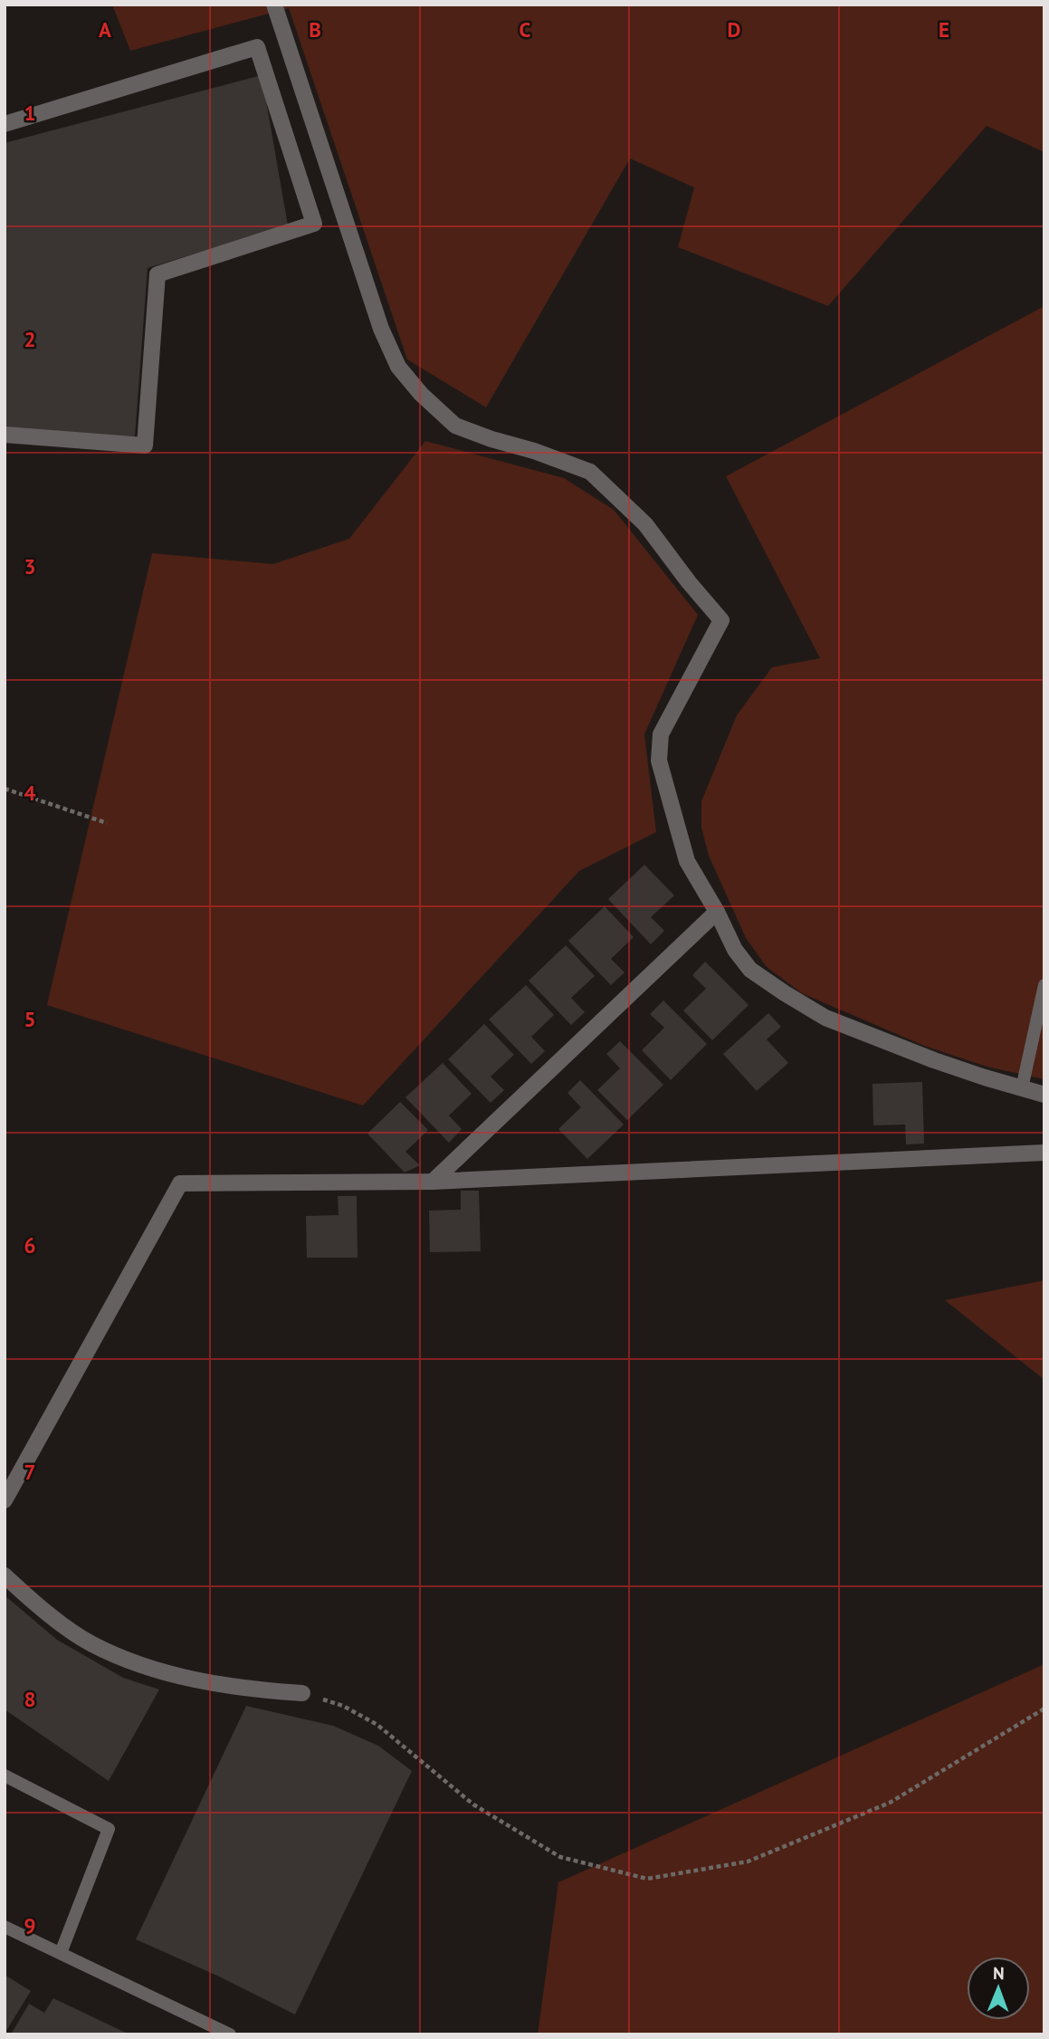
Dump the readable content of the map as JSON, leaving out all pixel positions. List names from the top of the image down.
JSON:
{
  "north": "top",
  "grid": {
    "columns": [
      "A",
      "B",
      "C",
      "D",
      "E"
    ],
    "rows": [
      "1",
      "2",
      "3",
      "4",
      "5",
      "6",
      "7",
      "8",
      "9"
    ]
  }
}
